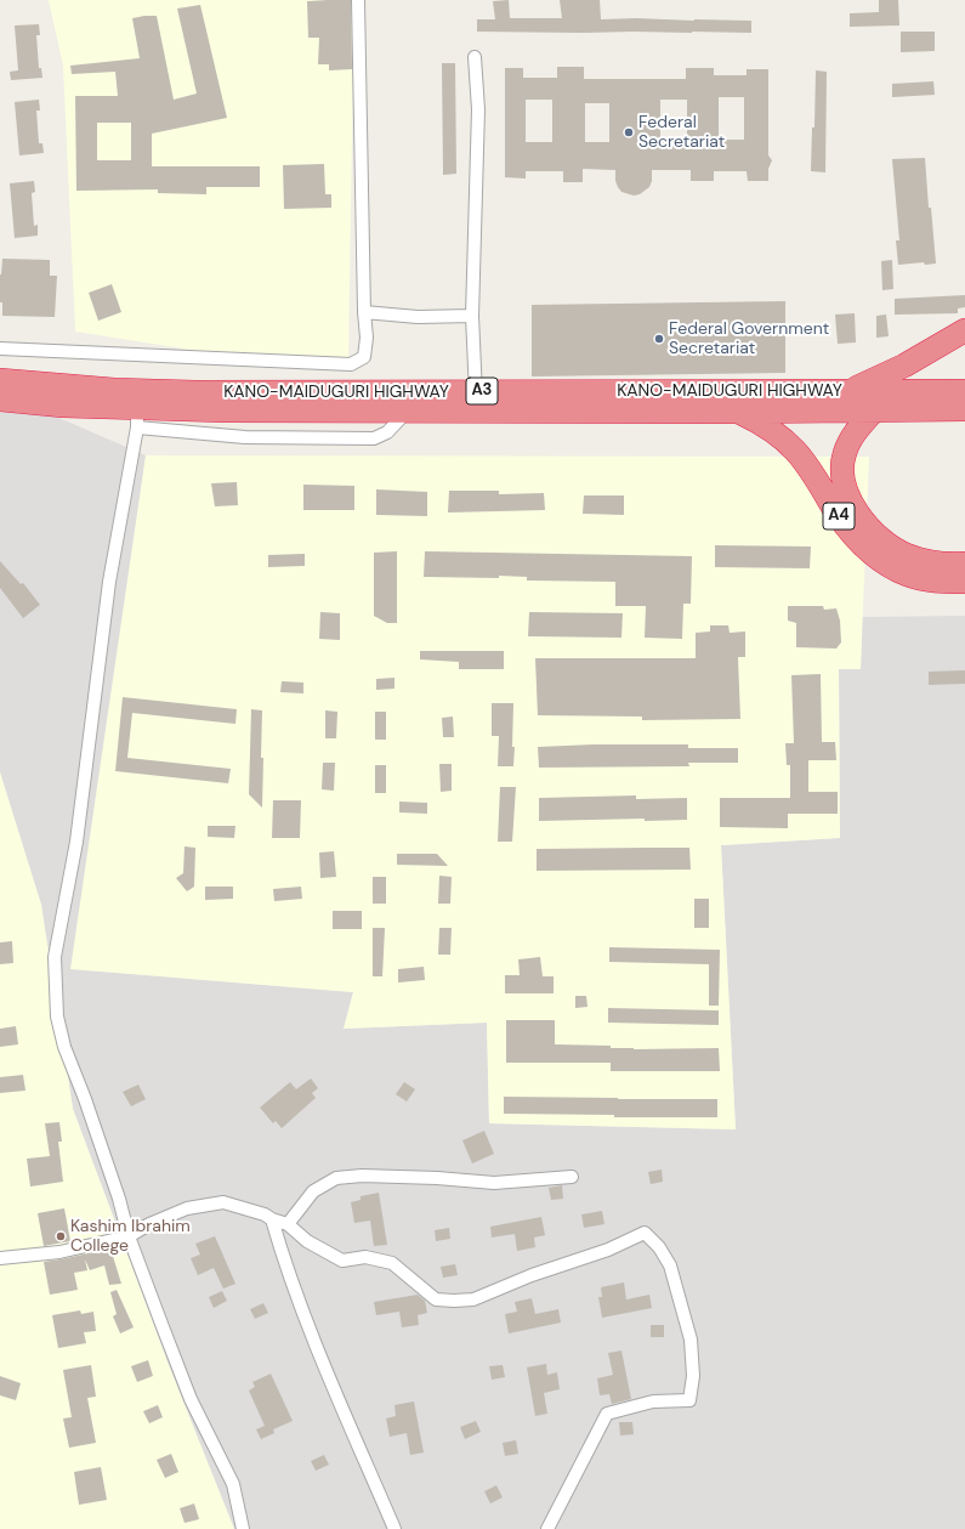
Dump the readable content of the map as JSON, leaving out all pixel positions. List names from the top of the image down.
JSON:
{
  "streets": {
    "highway": ["A3", "KANO-MAIDUGURI HIGHWAY", "A4"]
  },
  "crossings": [
    ["KANO-MAIDUGURI HIGHWAY", "A4"]
  ],
  "places": ["Federal Secretariat", "Federal Government Secretariat", "Kashim Ibrahim College"]
}
